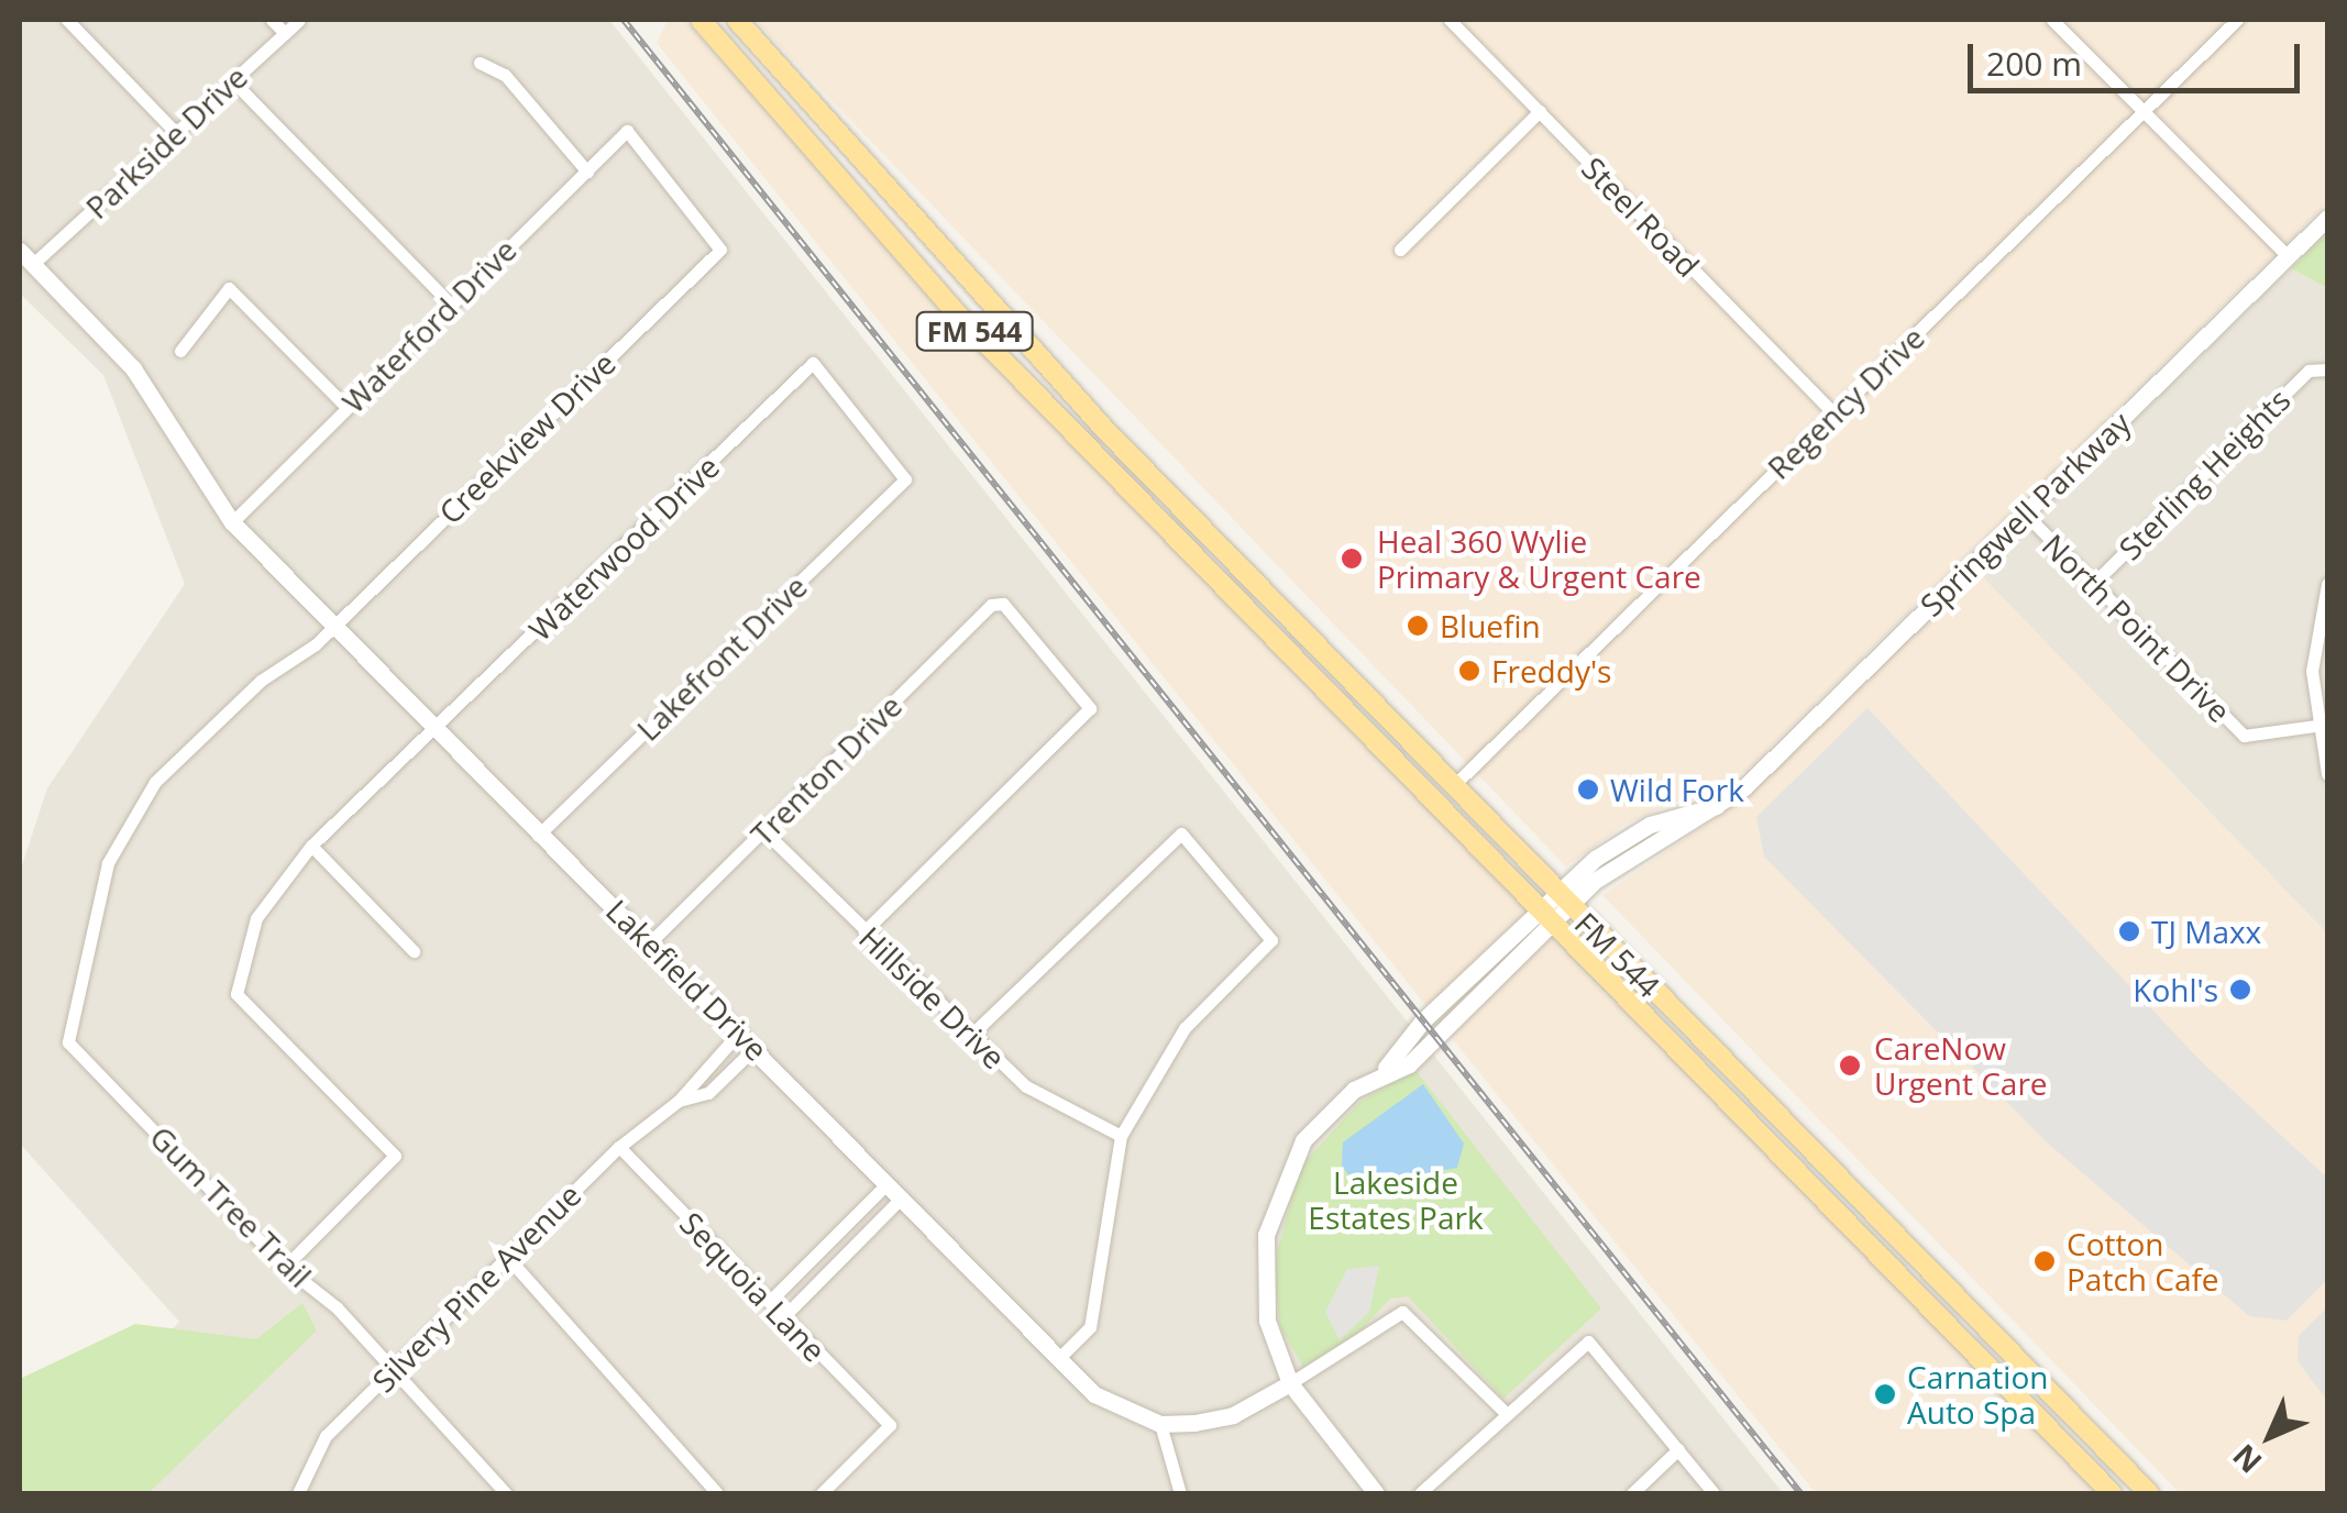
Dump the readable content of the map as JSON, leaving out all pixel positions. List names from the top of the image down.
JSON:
{
  "streets": {
    "main road": ["FM 544"],
    "street": [
      "Parkside Drive",
      "Steel Road",
      "Waterford Drive",
      "Regency Drive",
      "Creekview Drive",
      "Sterling Heights",
      "Springwell Parkway",
      "Waterwood Drive",
      "North Point Drive",
      "Lakefront Drive",
      "Trenton Drive",
      "Lakefield Drive",
      "Hillside Drive",
      "Gum Tree Trail",
      "Sequoia Lane",
      "Silvery Pine Avenue"
    ]
  },
  "crossings": [
    ["Parkside Drive", "Lakefield Drive"],
    ["Steel Road", "Regency Drive"],
    ["Waterford Drive", "Creekview Drive"],
    ["Waterford Drive", "Lakefield Drive"],
    ["FM 544", "Regency Drive"],
    ["FM 544", "Springwell Parkway"],
    ["Creekview Drive", "Lakefield Drive"],
    ["Creekview Drive", "Gum Tree Trail"],
    ["Sterling Heights", "North Point Drive"],
    ["Springwell Parkway", "North Point Drive"],
    ["Springwell Parkway", "Lakefield Drive"],
    ["Waterwood Drive", "Lakefront Drive"],
    ["Waterwood Drive", "Lakefield Drive"],
    ["Waterwood Drive", "Gum Tree Trail"],
    ["Lakefront Drive", "Lakefield Drive"],
    ["Trenton Drive", "Lakefield Drive"],
    ["Trenton Drive", "Hillside Drive"],
    ["Lakefield Drive", "Silvery Pine Avenue"],
    ["Gum Tree Trail", "Silvery Pine Avenue"],
    ["Sequoia Lane", "Silvery Pine Avenue"]
  ],
  "parks": ["Lakeside Estates Park"],
  "places": [
    "Heal 360 Wylie Primary & Urgent Care",
    "Bluefin",
    "Freddy's",
    "Wild Fork",
    "TJ Maxx",
    "Kohl's",
    "CareNow Urgent Care",
    "Cotton Patch Cafe",
    "Carnation Auto Spa"
  ],
  "scale_bar": "200 m",
  "north": "bottom left"
}
